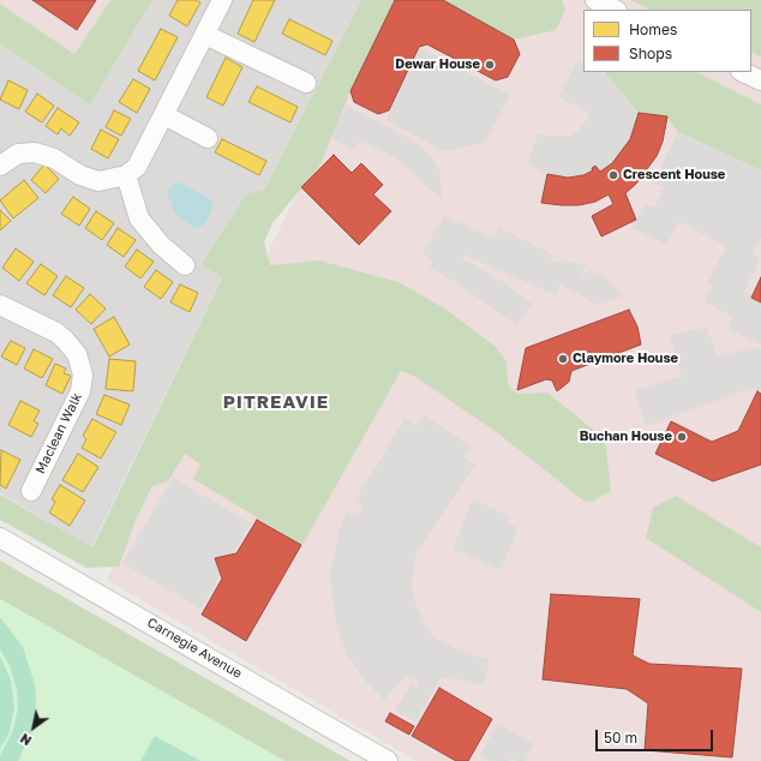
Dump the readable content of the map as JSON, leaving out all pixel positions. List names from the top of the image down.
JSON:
{
  "streets": {
    "street": ["Maclean Walk", "Carnegie Avenue"]
  },
  "districts": ["PITREAVIE"],
  "places": [
    "Dewar House",
    "Crescent House",
    "Claymore House",
    "Buchan House"
  ],
  "legend": ["Homes", "Shops"],
  "scale_bar": "50 m",
  "north": "bottom left"
}
